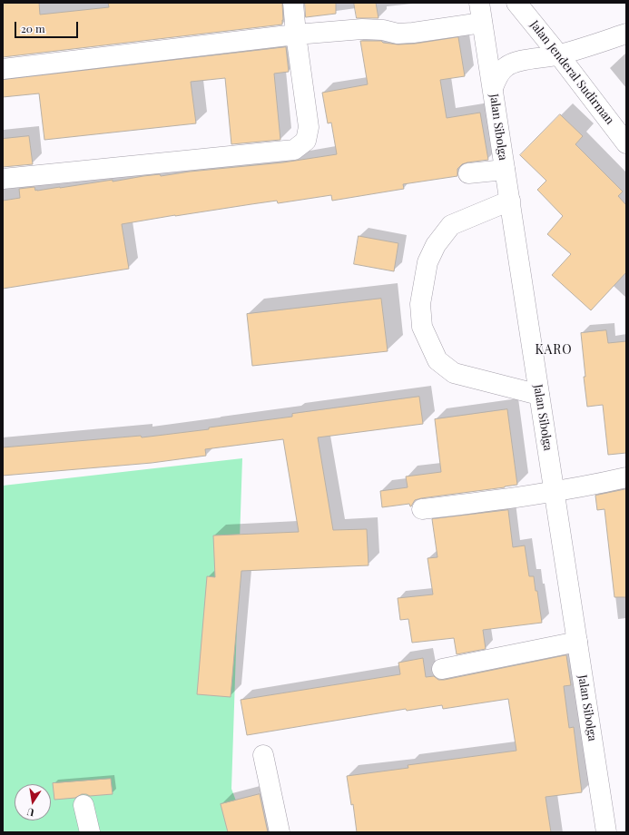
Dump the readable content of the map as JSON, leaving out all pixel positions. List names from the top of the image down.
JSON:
{
  "streets": {
    "street": ["Jalan Jenderal Sudirman", "Jalan Sibolga"]
  },
  "districts": ["KARO"],
  "scale_bar": "20 m",
  "north": "bottom"
}
